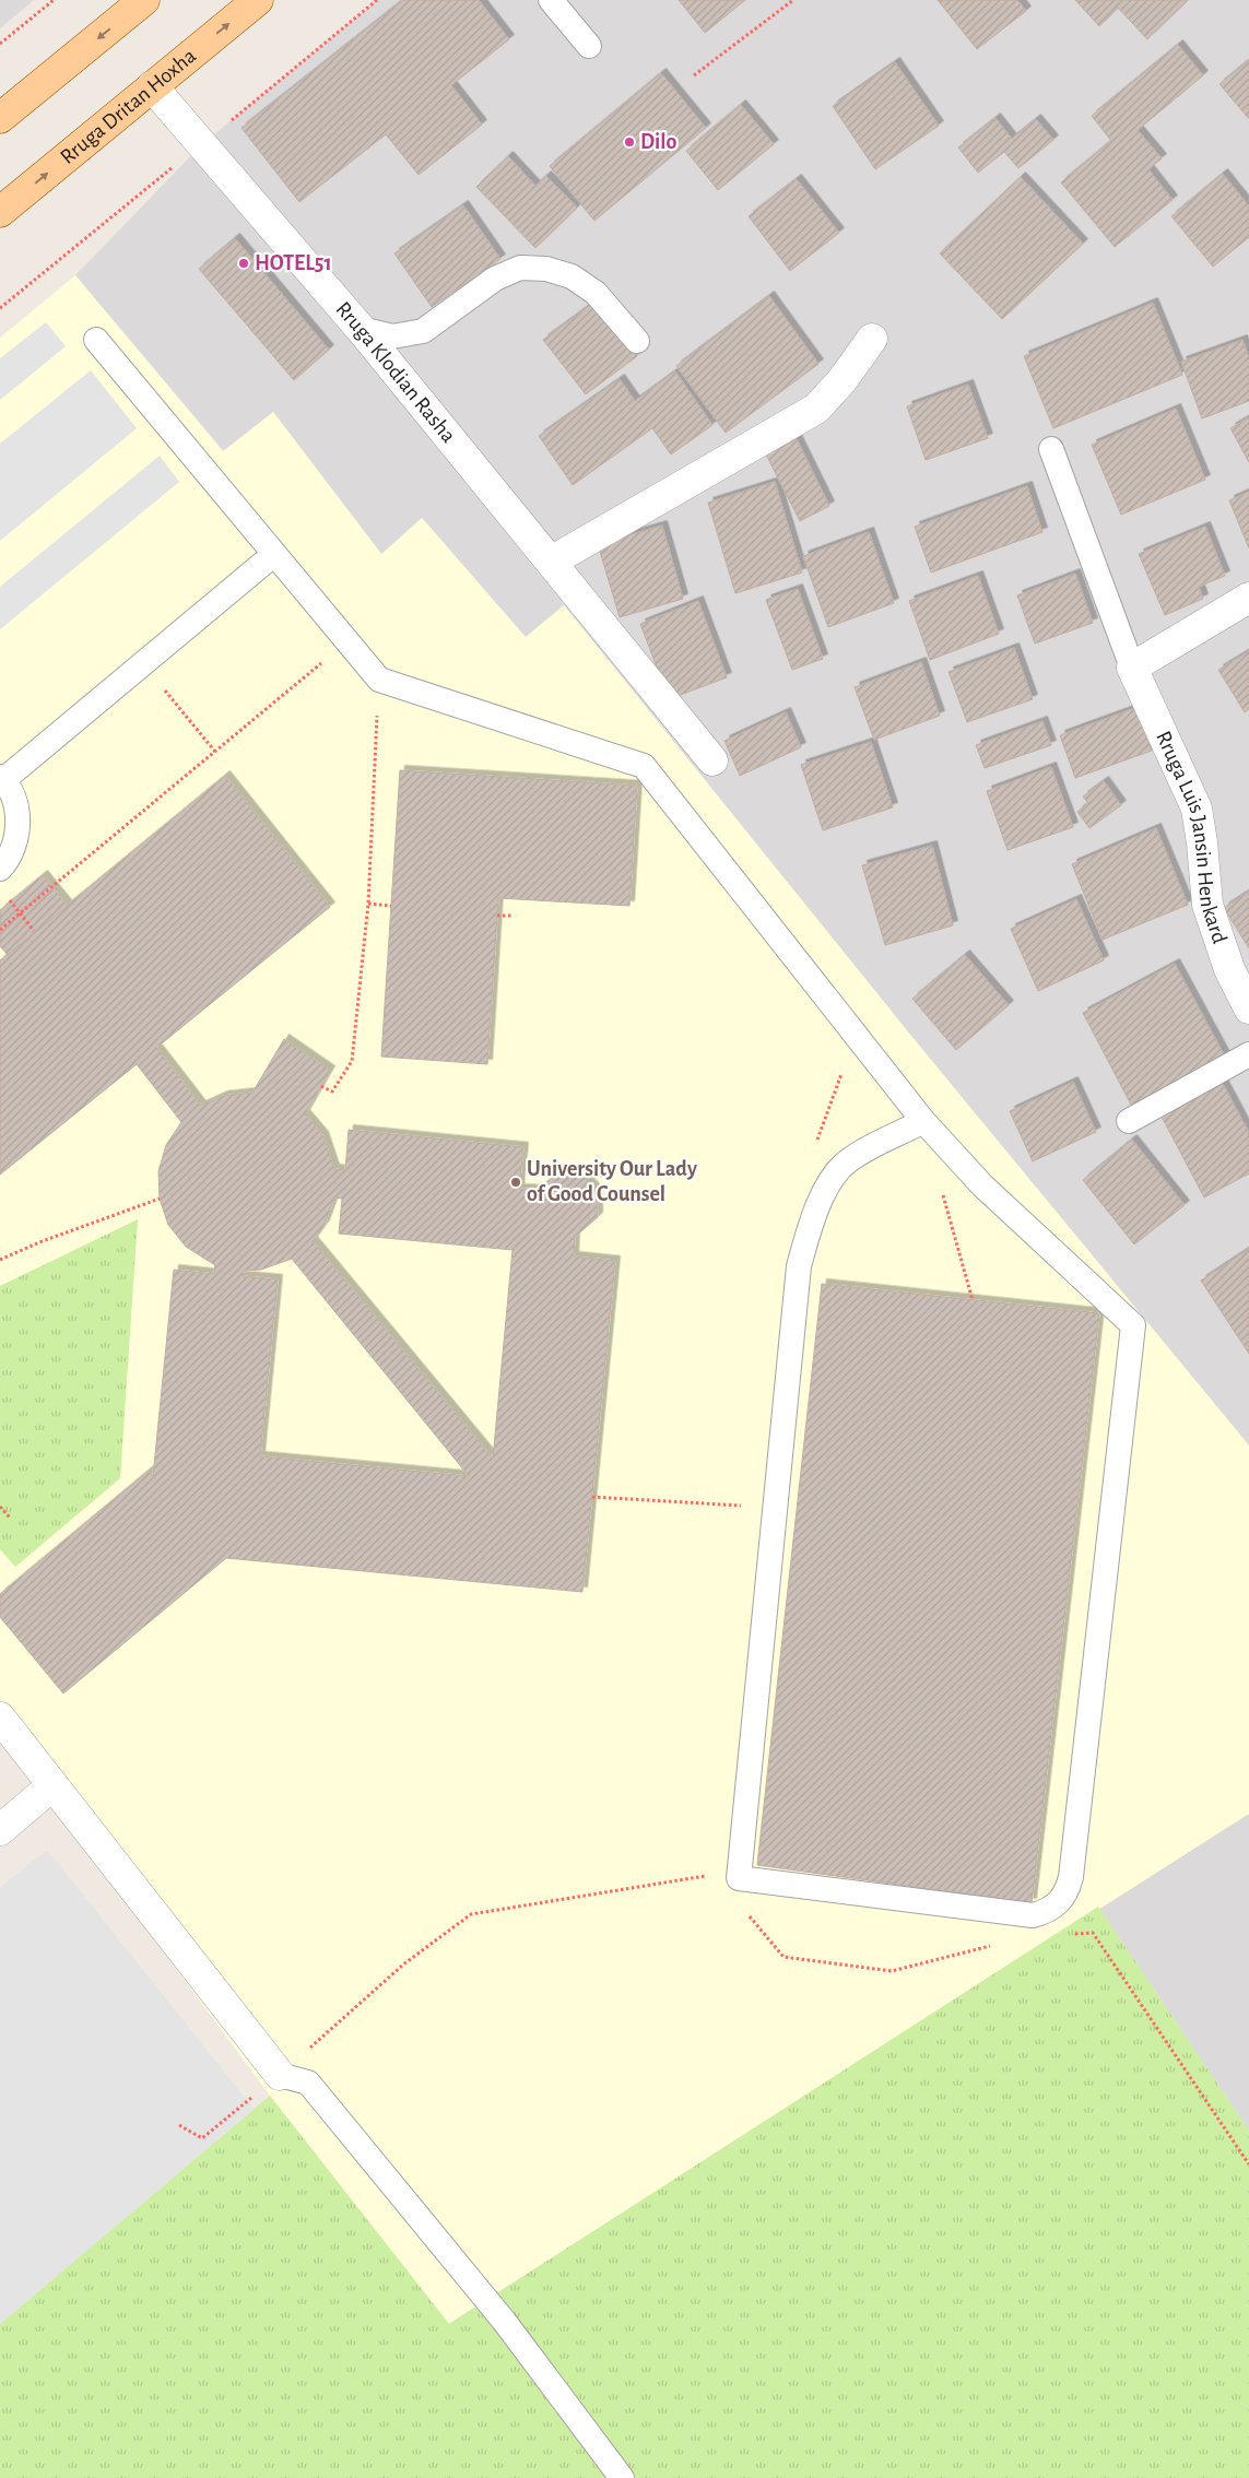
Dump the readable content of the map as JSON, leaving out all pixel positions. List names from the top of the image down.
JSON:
{
  "streets": {
    "main road": ["Rruga Dritan Hoxha"],
    "street": ["Rruga Klodian Rasha", "Rruga Luis Jansin Henkard"]
  },
  "crossings": [
    ["Rruga Dritan Hoxha", "Rruga Klodian Rasha"]
  ],
  "places": ["Dilo", "HOTEL51", "University Our Lady of Good Counsel"]
}
